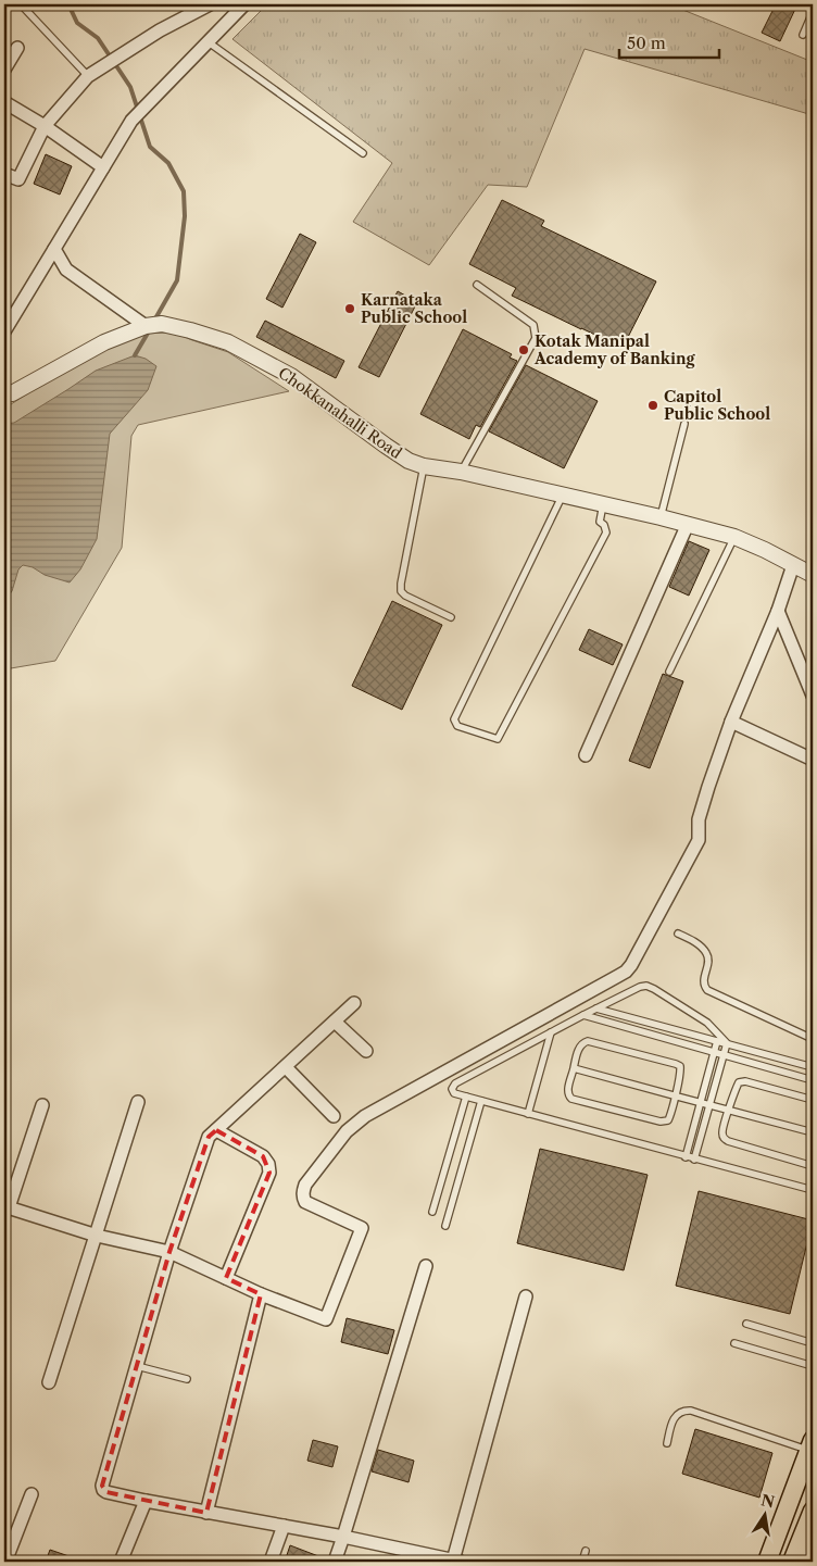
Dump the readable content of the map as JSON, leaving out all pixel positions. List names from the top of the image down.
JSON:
{
  "streets": {
    "street": ["Chokkanahalli Road"]
  },
  "places": ["Karnataka Public School", "Kotak Manipal Academy of Banking", "Capitol Public School"],
  "scale_bar": "50 m",
  "north": "top"
}
